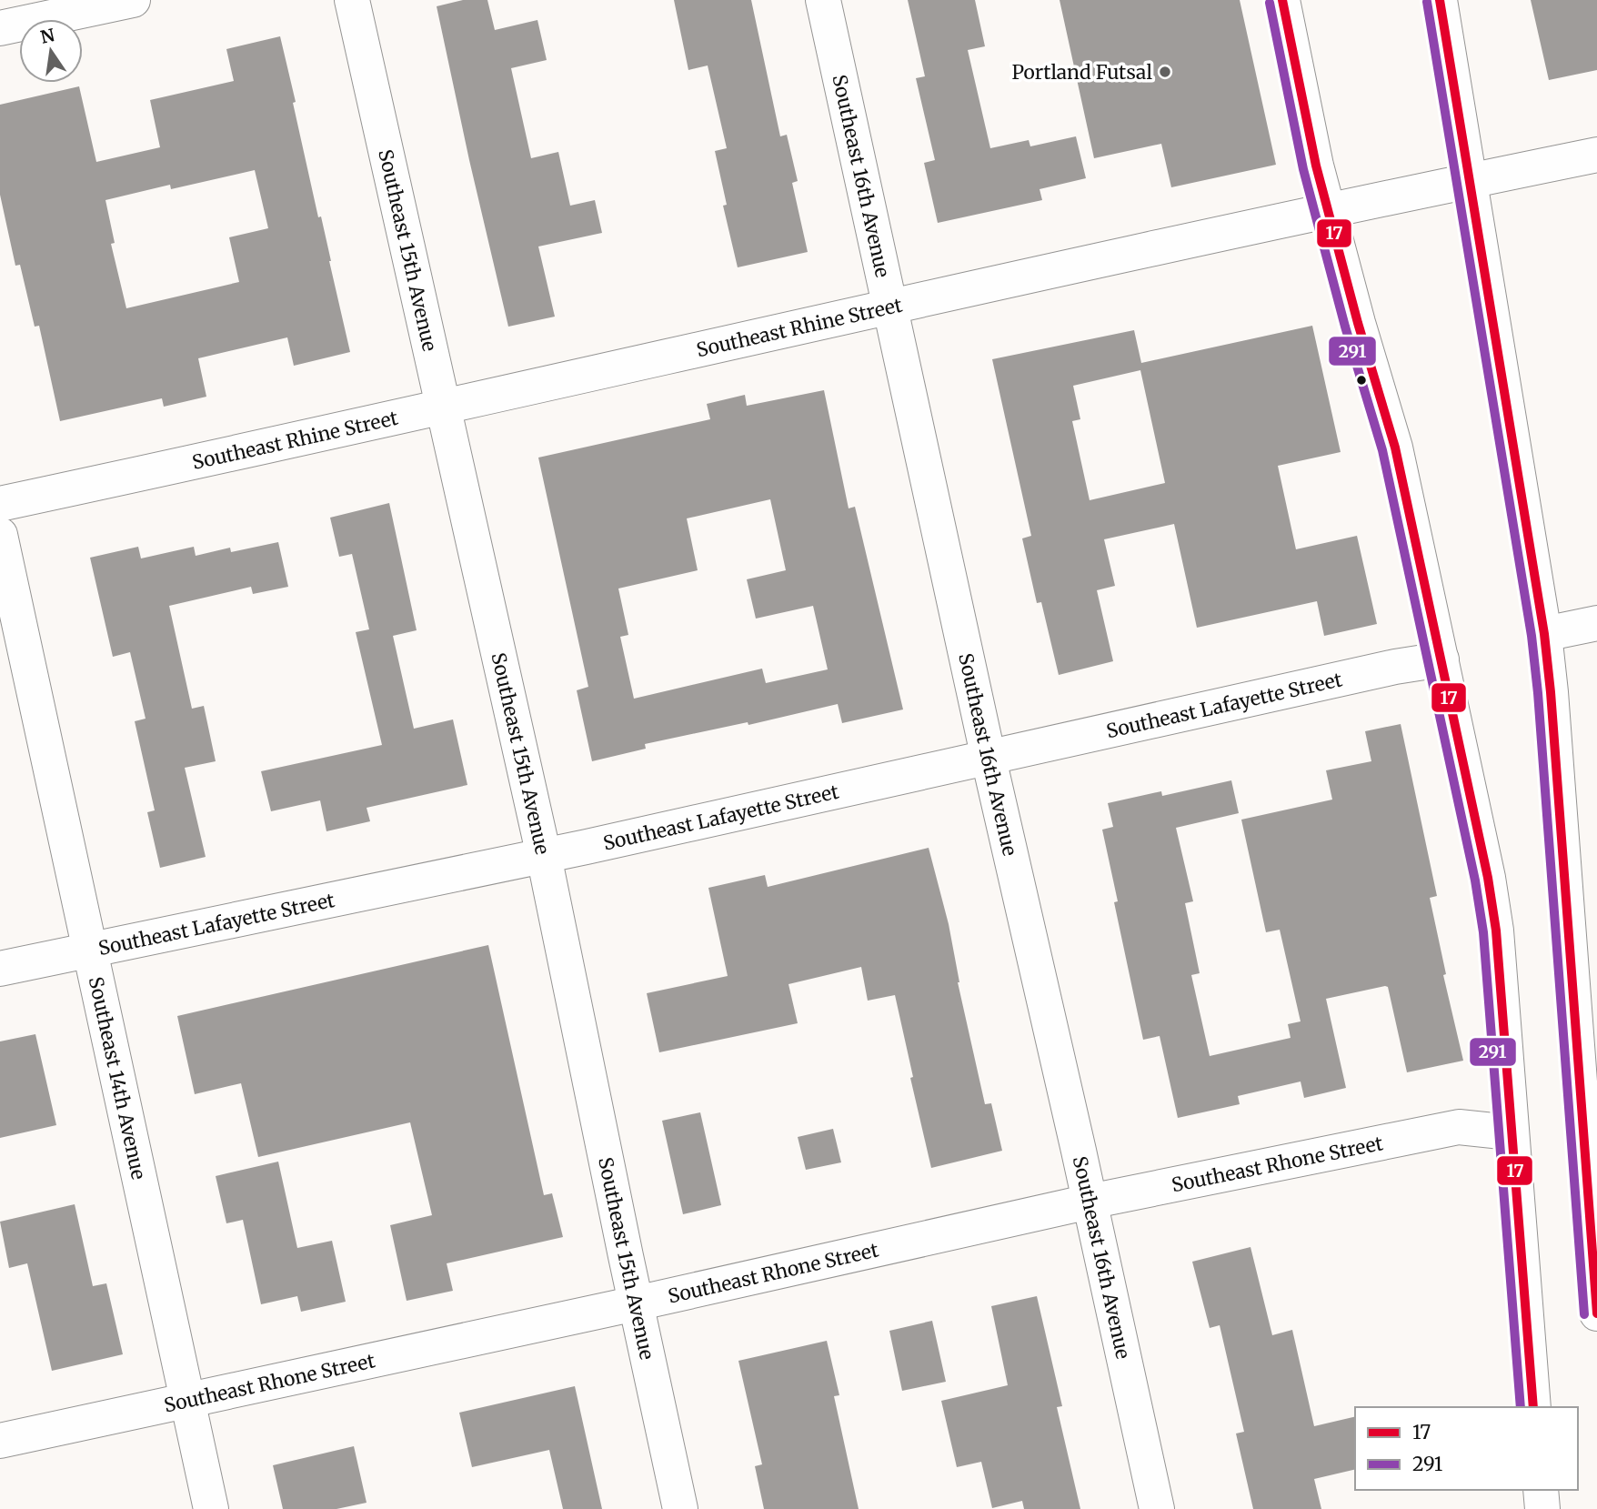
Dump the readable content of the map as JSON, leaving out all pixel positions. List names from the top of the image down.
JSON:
{
  "streets": {
    "street": [
      "Southeast 16th Avenue",
      "Southeast 15th Avenue",
      "Southeast Rhine Street",
      "Southeast Lafayette Street",
      "Southeast 14th Avenue",
      "Southeast Rhone Street"
    ]
  },
  "crossings": [
    ["Southeast 16th Avenue", "Southeast Rhine Street"],
    ["Southeast 16th Avenue", "Southeast Lafayette Street"],
    ["Southeast 16th Avenue", "Southeast Rhone Street"],
    ["Southeast 15th Avenue", "Southeast Rhine Street"],
    ["Southeast 15th Avenue", "Southeast Lafayette Street"],
    ["Southeast 15th Avenue", "Southeast Rhone Street"],
    ["Southeast Lafayette Street", "Southeast 14th Avenue"],
    ["Southeast 14th Avenue", "Southeast Rhone Street"]
  ],
  "places": ["Portland Futsal"],
  "lines": ["transit line 17", "transit line 291"],
  "legend": ["17", "291"],
  "north": "top"
}
